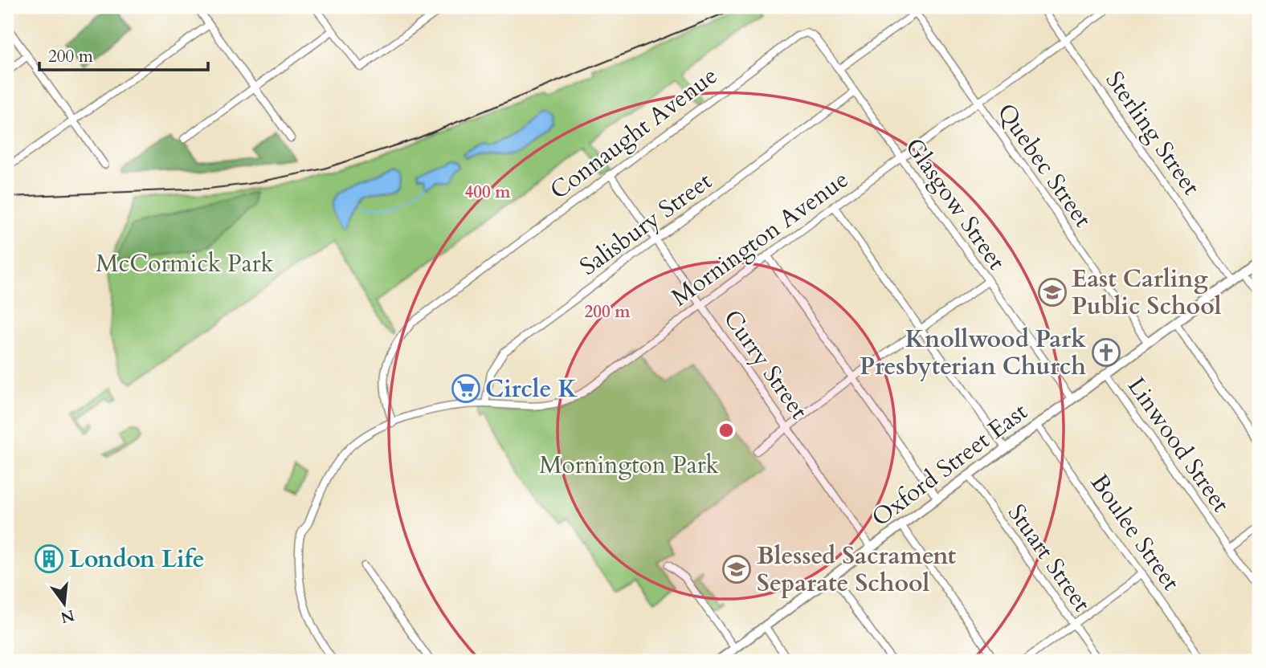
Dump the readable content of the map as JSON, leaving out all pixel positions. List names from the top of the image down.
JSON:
{
  "streets": {
    "main road": ["Oxford Street East"],
    "street": [
      "Connaught Avenue",
      "Sterling Street",
      "Quebec Street",
      "Glasgow Street",
      "Salisbury Street",
      "Mornington Avenue",
      "Curry Street",
      "Linwood Street",
      "Boulee Street",
      "Stuart Street"
    ]
  },
  "crossings": [
    ["Connaught Avenue", "Glasgow Street"],
    ["Connaught Avenue", "Mornington Avenue"],
    ["Connaught Avenue", "Curry Street"],
    ["Sterling Street", "Mornington Avenue"],
    ["Sterling Street", "Oxford Street East"],
    ["Quebec Street", "Mornington Avenue"],
    ["Quebec Street", "Oxford Street East"],
    ["Glasgow Street", "Salisbury Street"],
    ["Glasgow Street", "Mornington Avenue"],
    ["Glasgow Street", "Oxford Street East"],
    ["Salisbury Street", "Mornington Avenue"],
    ["Salisbury Street", "Curry Street"],
    ["Mornington Avenue", "Curry Street"],
    ["Curry Street", "Oxford Street East"],
    ["Linwood Street", "Oxford Street East"],
    ["Oxford Street East", "Boulee Street"],
    ["Oxford Street East", "Stuart Street"]
  ],
  "parks": ["McCormick Park", "Mornington Park"],
  "places": {
    "school or university": ["East Carling Public School", "Blessed Sacrament Separate School"],
    "church": ["Knollwood Park Presbyterian Church"],
    "supermarket": ["Circle K"],
    "building": ["London Life"]
  },
  "scale_bar": "200 m",
  "north": "bottom",
  "rings": ["400 m", "200 m"]
}
